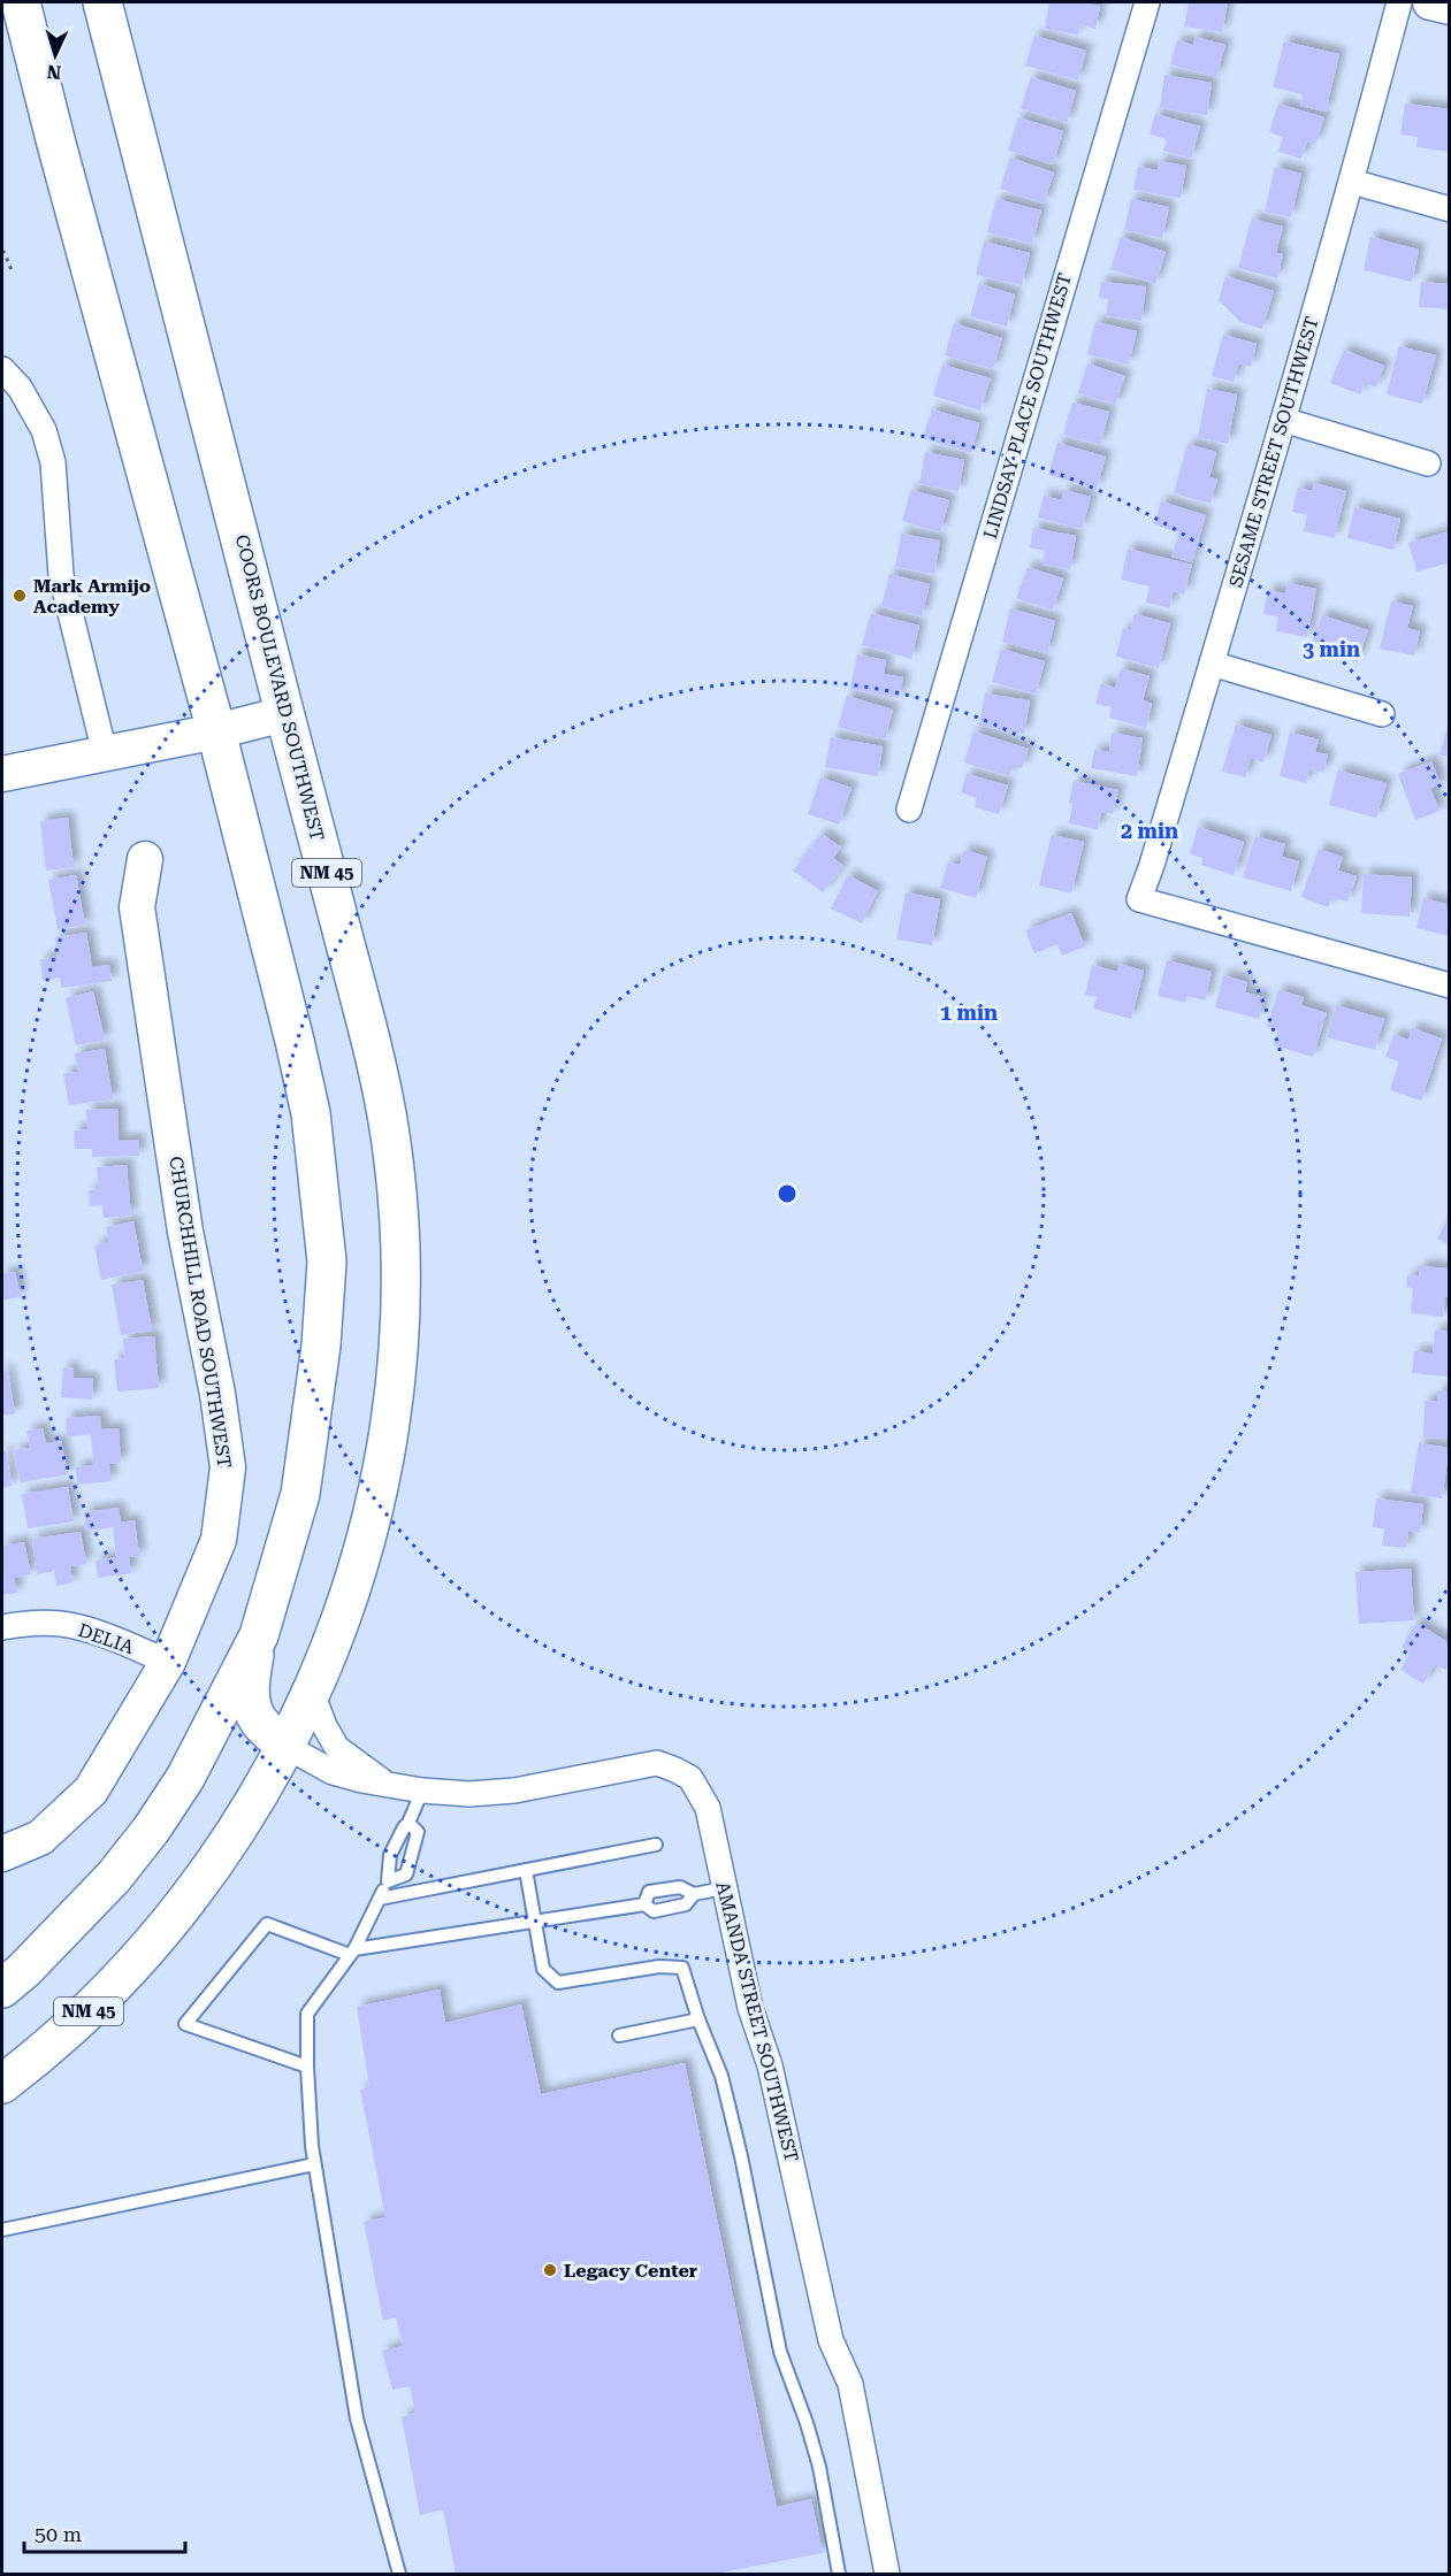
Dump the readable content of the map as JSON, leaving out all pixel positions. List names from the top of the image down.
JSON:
{
  "streets": {
    "main road": ["COORS BOULEVARD SOUTHWEST", "NM 45"],
    "street": [
      "LINDSAY PLACE SOUTHWEST",
      "SESAME STREET SOUTHWEST",
      "CHURCHHILL ROAD SOUTHWEST",
      "DELIA",
      "AMANDA STREET SOUTHWEST"
    ]
  },
  "crossings": [
    ["COORS BOULEVARD SOUTHWEST", "AMANDA STREET SOUTHWEST"],
    ["CHURCHHILL ROAD SOUTHWEST", "DELIA"]
  ],
  "places": ["Mark Armijo Academy", "Legacy Center"],
  "scale_bar": "50 m",
  "north": "bottom",
  "rings": ["3 min", "2 min", "1 min"]
}
